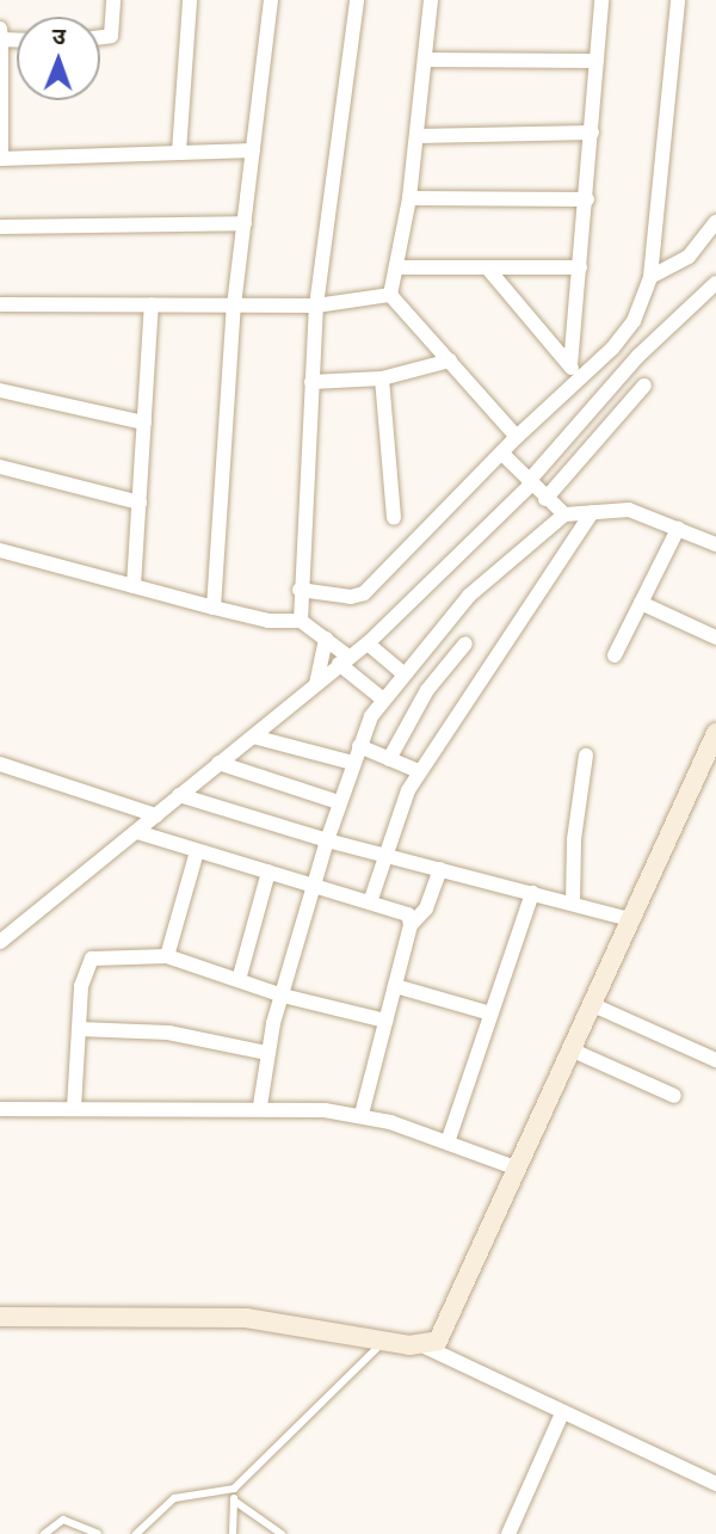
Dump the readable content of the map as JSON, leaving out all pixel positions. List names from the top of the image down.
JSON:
{
  "north": "top"
}
